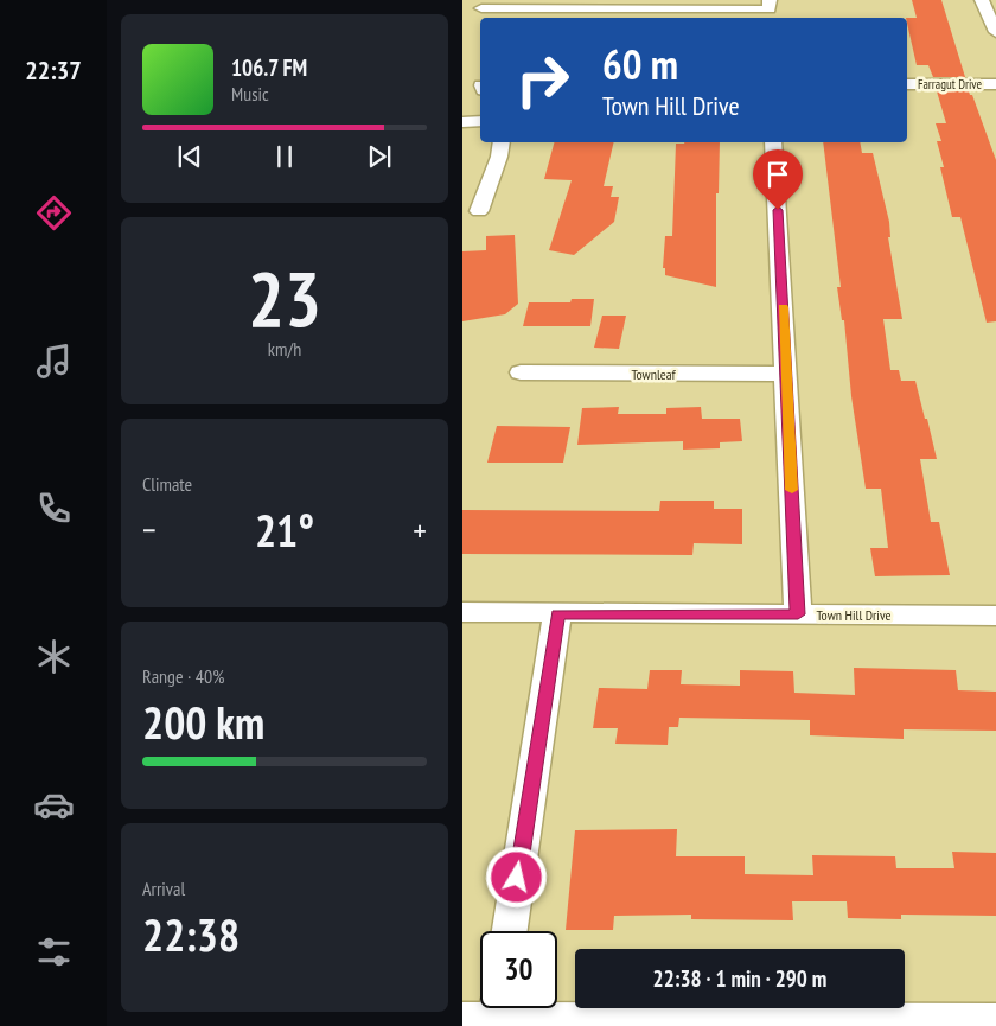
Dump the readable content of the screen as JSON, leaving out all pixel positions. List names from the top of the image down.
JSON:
{
  "streets": {
    "street": ["Farragut Drive", "Townleaf", "Town Hill Drive"]
  },
  "page": {
    "tabs": "22:37",
    "turn": ["60 m", "Town Hill Drive"],
    "song": ["106.7 FM", "Music"],
    "tile": [
      ["23", "km/h"],
      "Climate",
      ["Range · 40%", "200 km"],
      ["Arrival", "22:38"]
    ],
    "heat": ["−", "21°", "+"],
    "limit": "30",
    "trip": "22:38 · 1 min · 290 m"
  }
}
